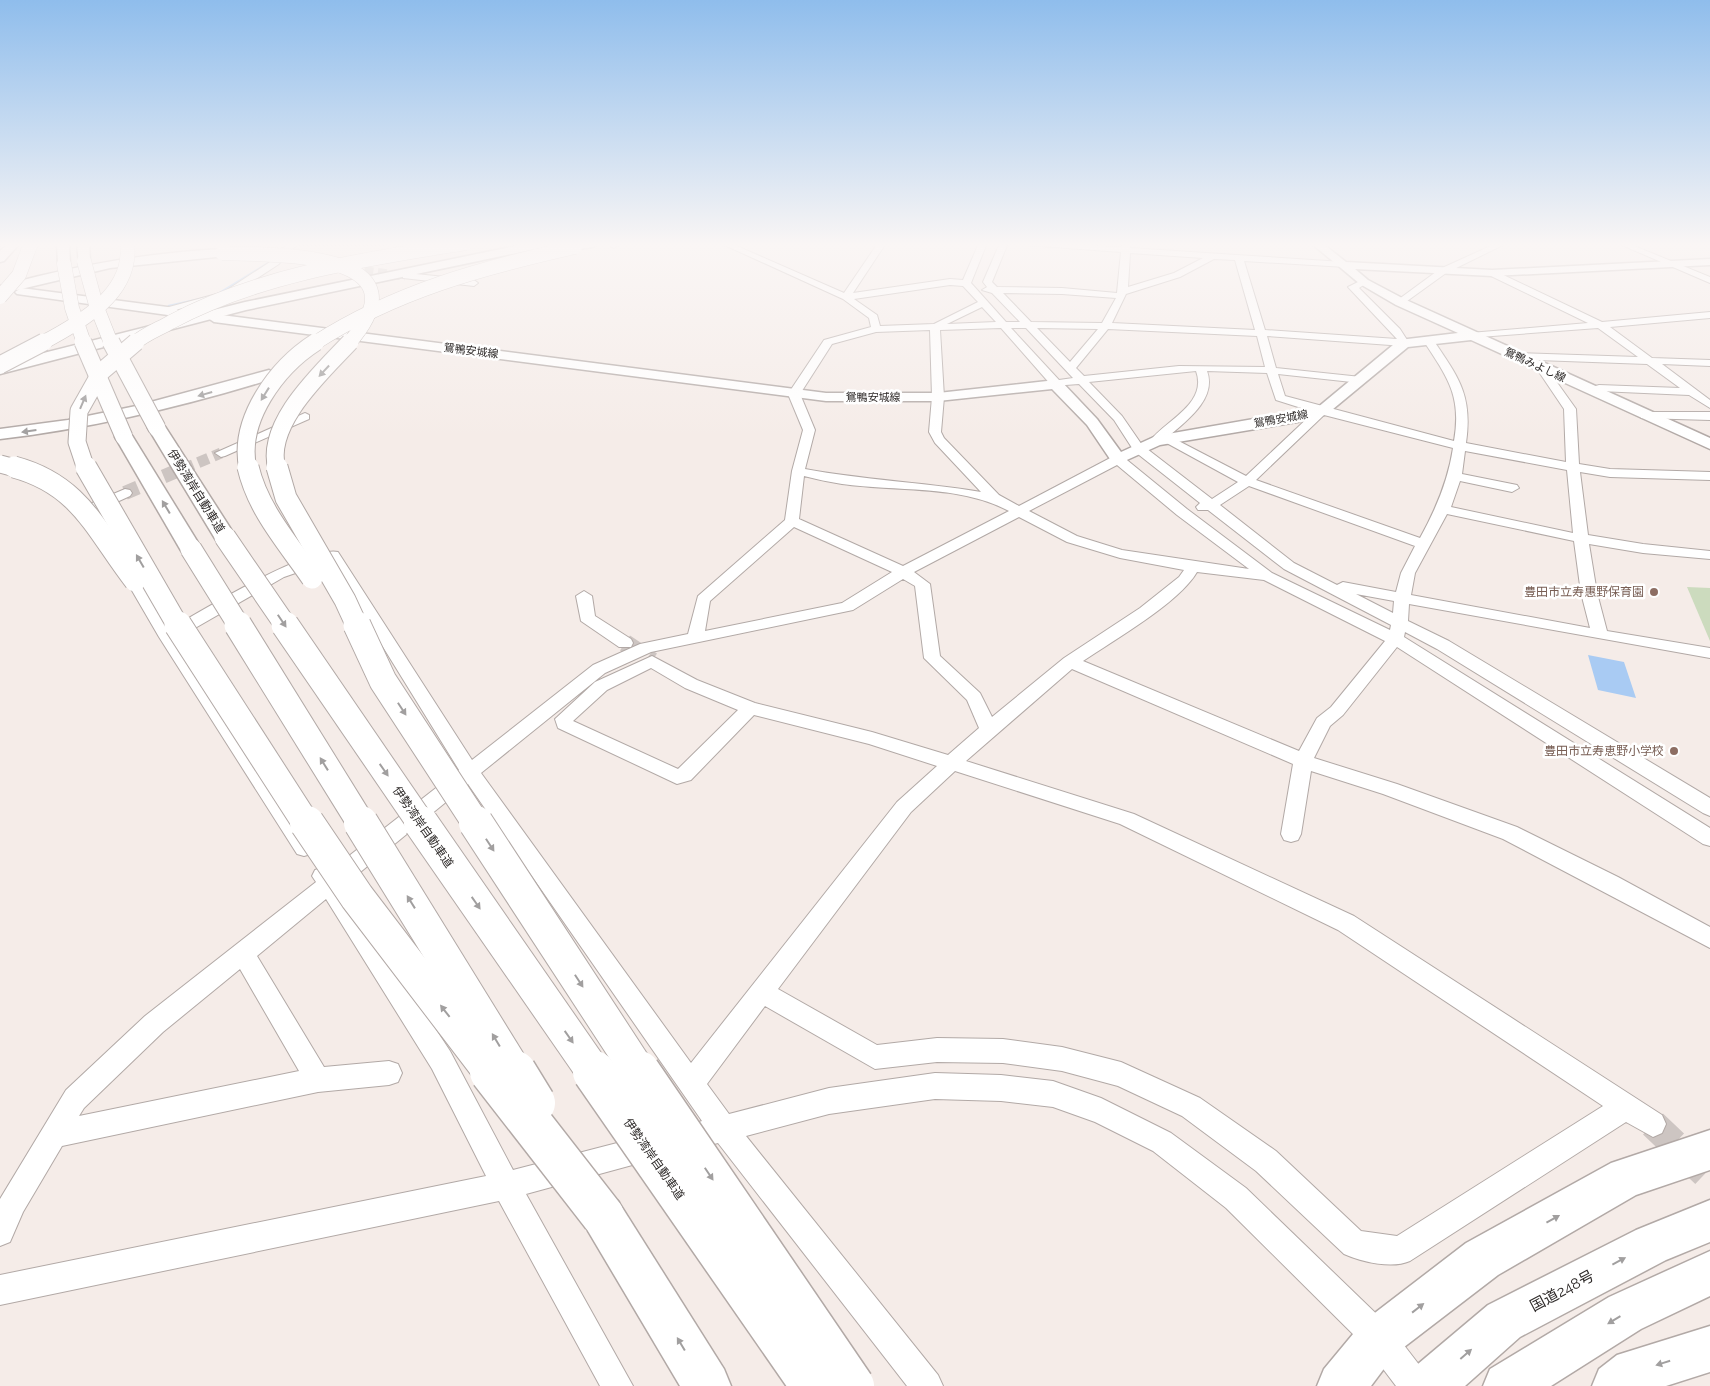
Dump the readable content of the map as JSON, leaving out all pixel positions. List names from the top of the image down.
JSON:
{
  "streets": {
    "highway": ["伊勢湾岸自動車道", "国道248号"],
    "main road": ["鴛鴨安城線", "鴛鴨みよし線"]
  },
  "places": ["豊田市立寿惠野保育園", "豊田市立寿恵野小学校"]
}
